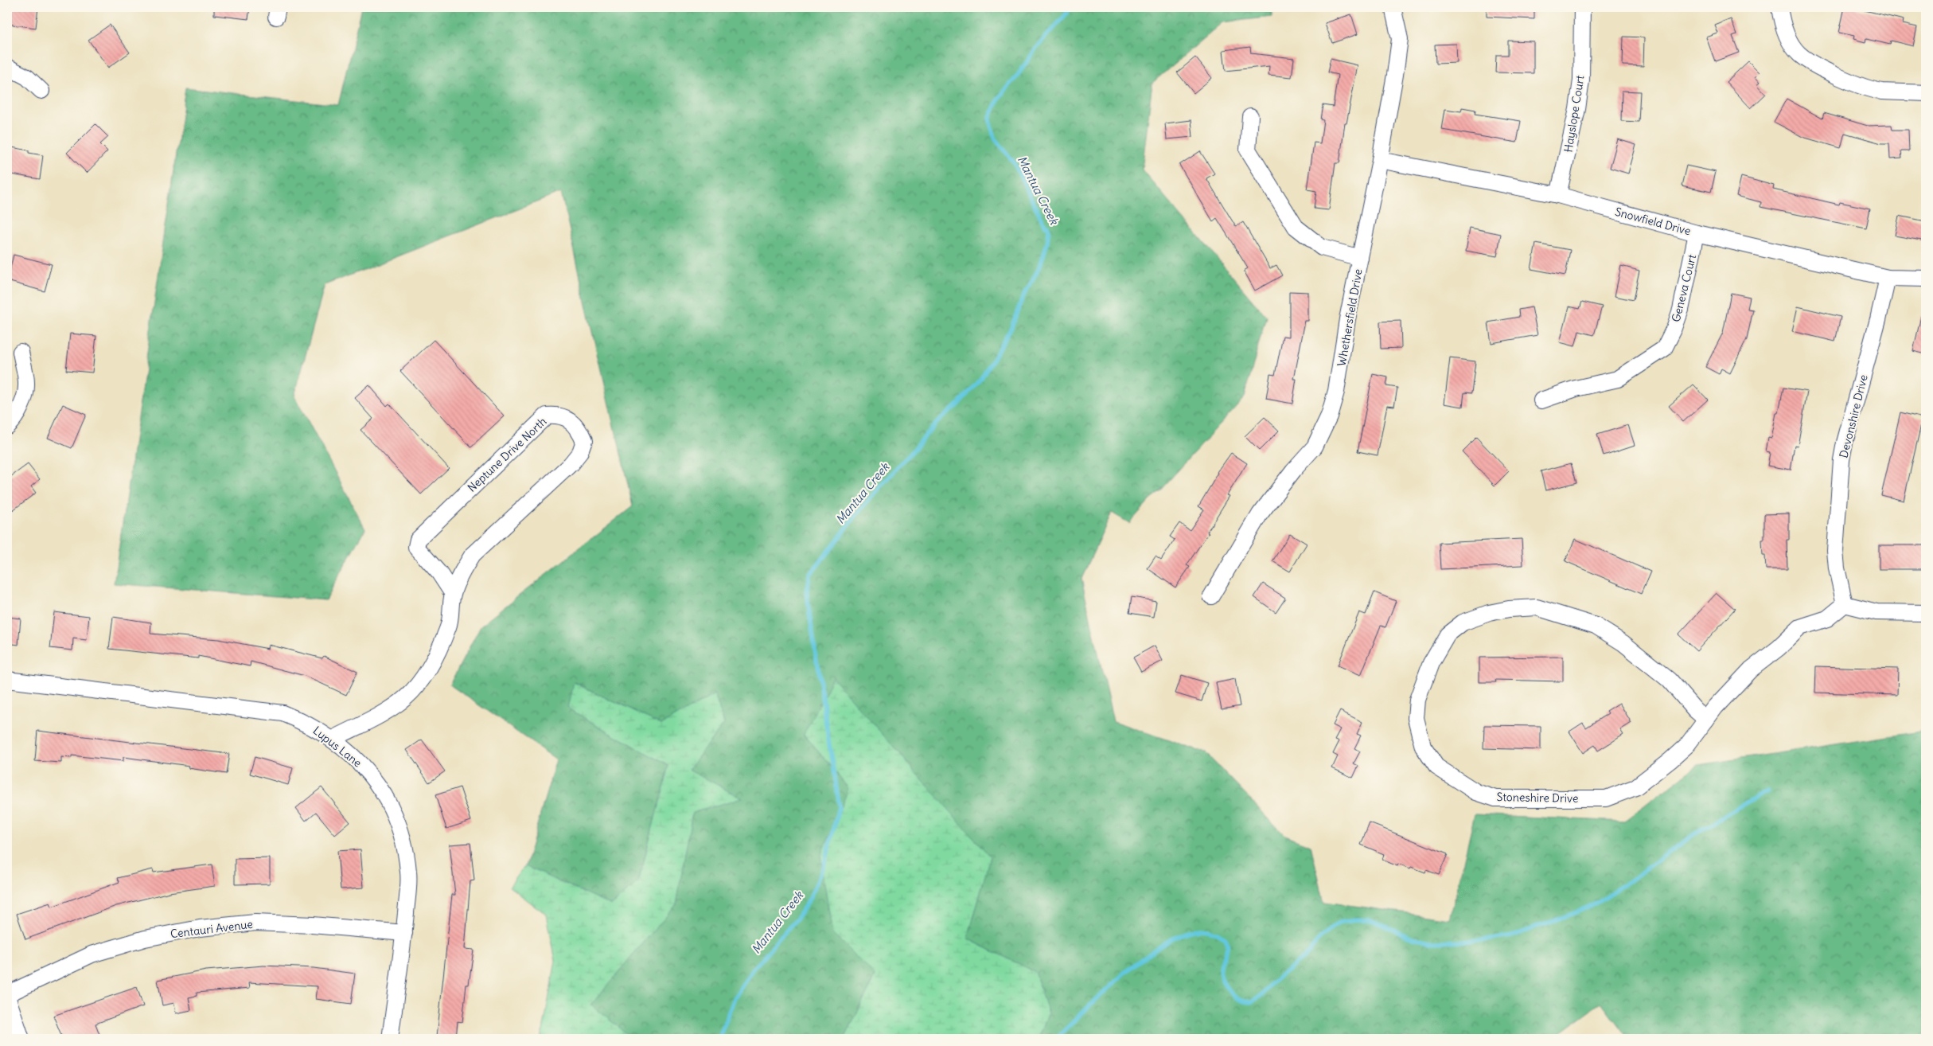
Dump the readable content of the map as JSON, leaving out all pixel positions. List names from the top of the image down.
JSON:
{
  "streets": {
    "street": [
      "Hayslope Court",
      "Snowfield Drive",
      "Geneva Court",
      "Whethersfield Drive",
      "Devonshire Drive",
      "Neptune Drive North",
      "Lupus Lane",
      "Stoneshire Drive",
      "Centauri Avenue"
    ]
  },
  "crossings": [
    ["Hayslope Court", "Snowfield Drive"],
    ["Snowfield Drive", "Geneva Court"],
    ["Snowfield Drive", "Whethersfield Drive"],
    ["Snowfield Drive", "Devonshire Drive"],
    ["Devonshire Drive", "Stoneshire Drive"],
    ["Neptune Drive North", "Lupus Lane"],
    ["Lupus Lane", "Centauri Avenue"]
  ],
  "water": ["Mantua Creek"]
}
